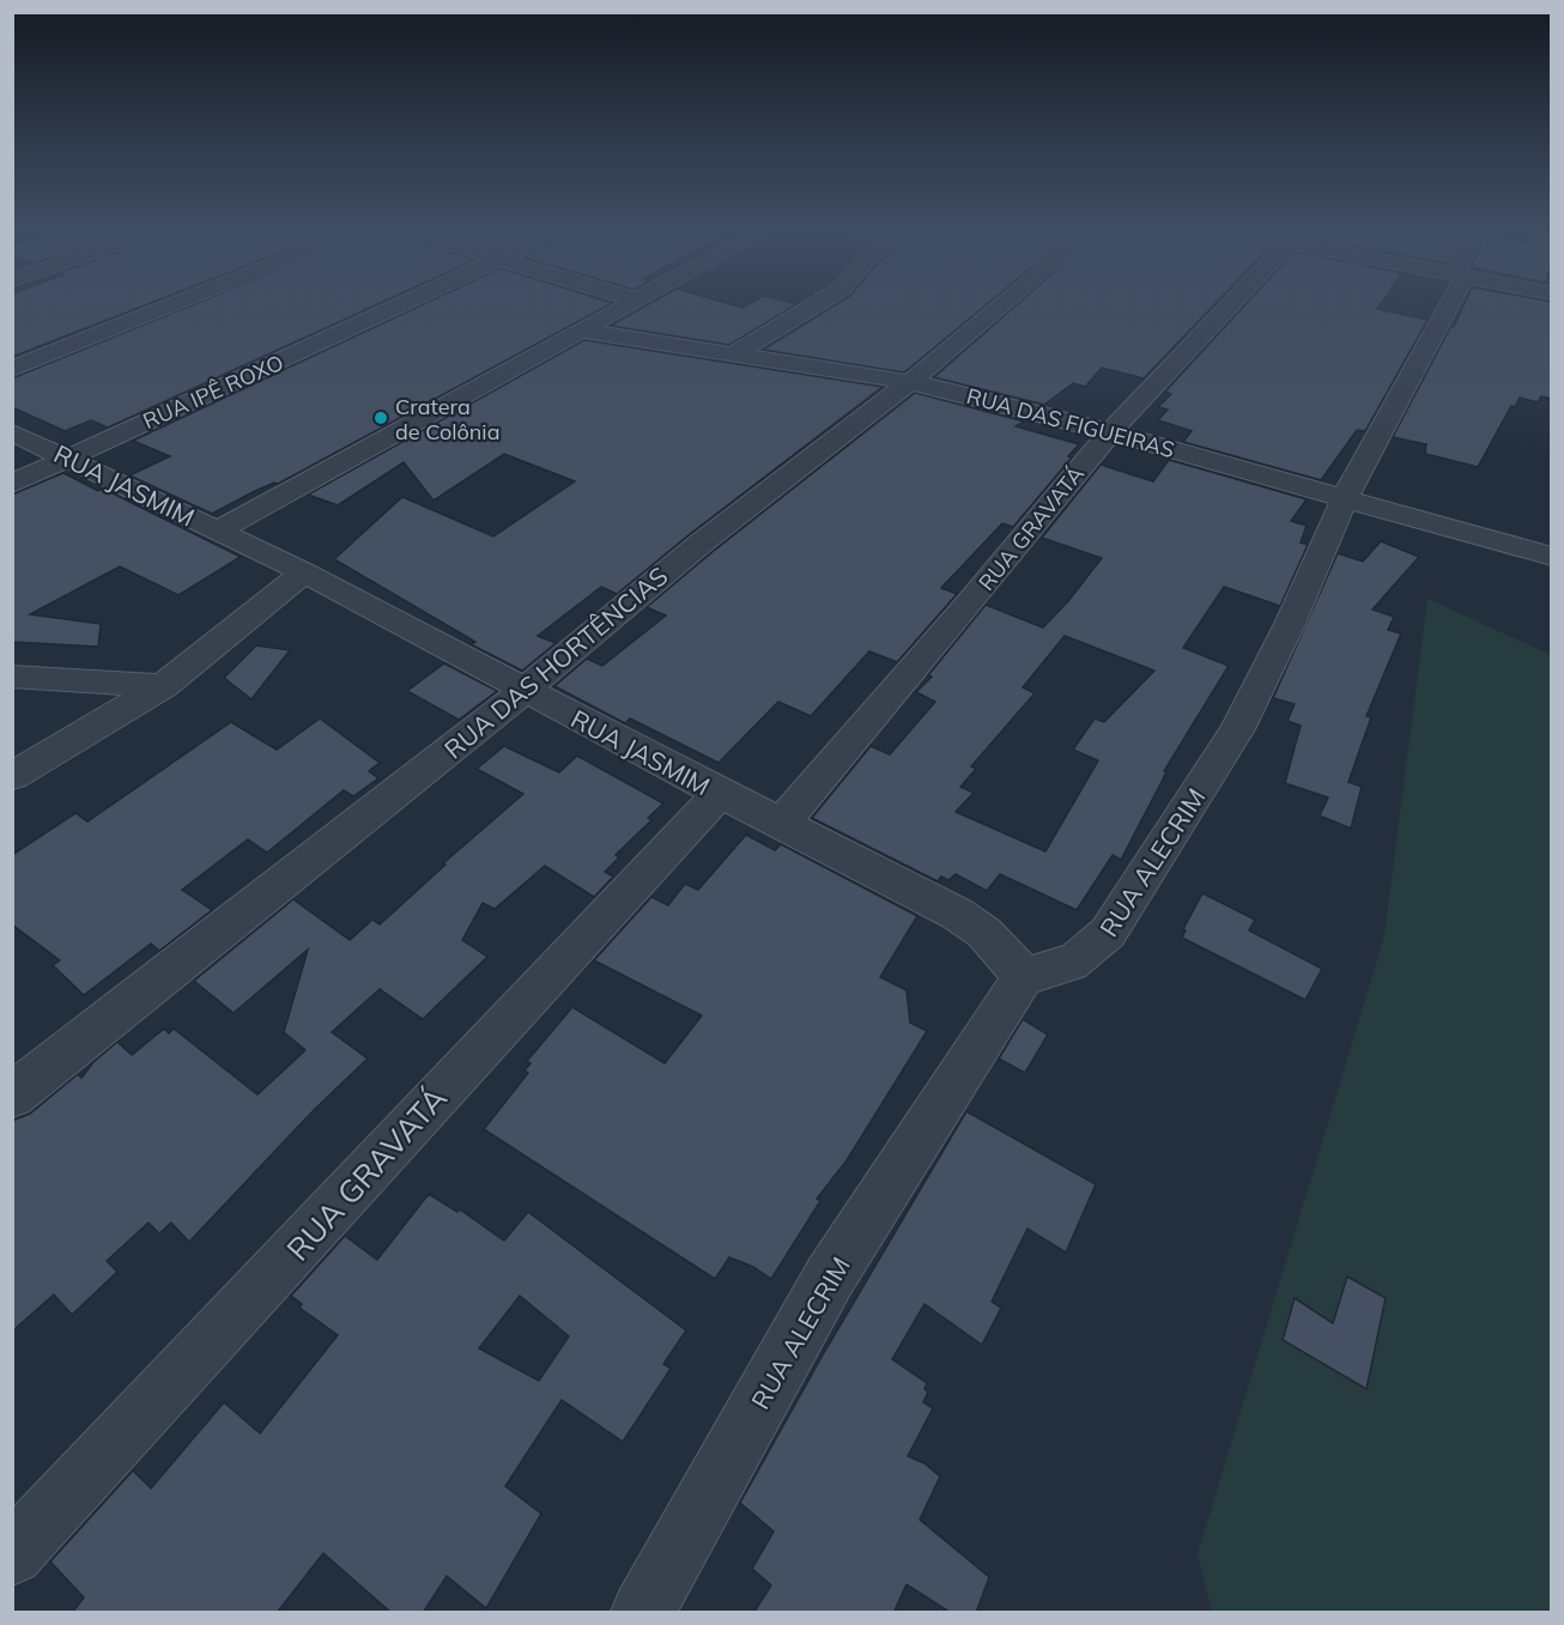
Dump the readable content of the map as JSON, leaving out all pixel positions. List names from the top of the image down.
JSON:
{
  "streets": {
    "street": [
      "RUA IPÊ ROXO",
      "RUA DAS FIGUEIRAS",
      "RUA JASMIM",
      "RUA GRAVATÁ",
      "RUA DAS HORTÊNCIAS",
      "RUA ALECRIM"
    ]
  },
  "crossings": [
    ["RUA IPÊ ROXO", "RUA JASMIM"],
    ["RUA DAS FIGUEIRAS", "RUA GRAVATÁ"],
    ["RUA DAS FIGUEIRAS", "RUA DAS HORTÊNCIAS"],
    ["RUA DAS FIGUEIRAS", "RUA ALECRIM"],
    ["RUA JASMIM", "RUA GRAVATÁ"],
    ["RUA JASMIM", "RUA DAS HORTÊNCIAS"],
    ["RUA JASMIM", "RUA ALECRIM"]
  ],
  "places": ["Cratera de Colônia"]
}
